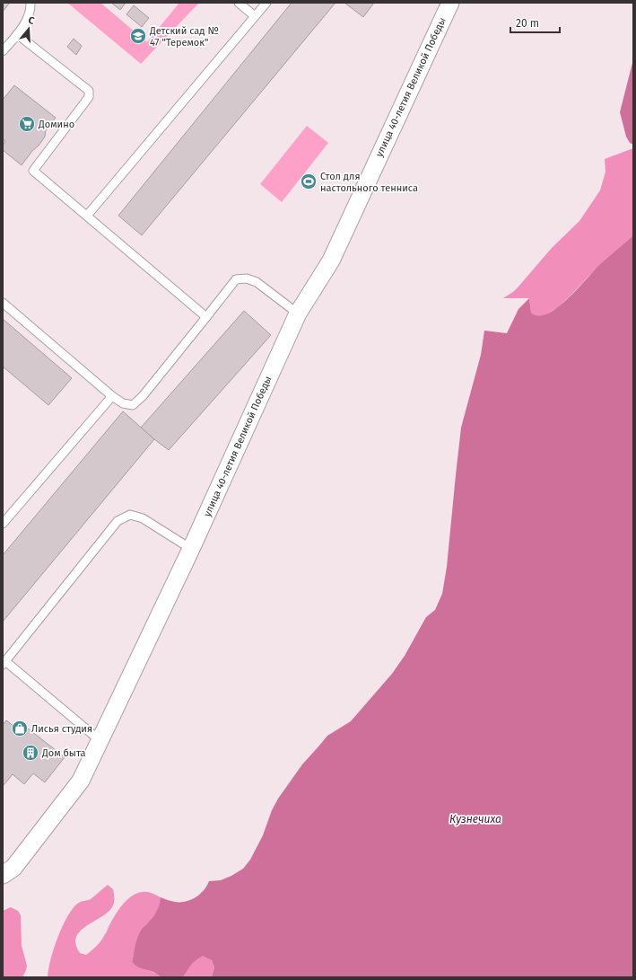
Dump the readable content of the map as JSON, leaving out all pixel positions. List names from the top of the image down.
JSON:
{
  "streets": {
    "street": ["улица 40-летия Великой Победы"]
  },
  "water": ["Кузнечиха"],
  "places": {
    "school or university": ["Детский сад № 47 \"Теремок\""],
    "supermarket": ["Домино"],
    "sports": ["Стол для настольного тенниса"],
    "shop": ["Лисья студия"],
    "building": ["Дом быта"]
  },
  "scale_bar": "20 m",
  "north": "top"
}
